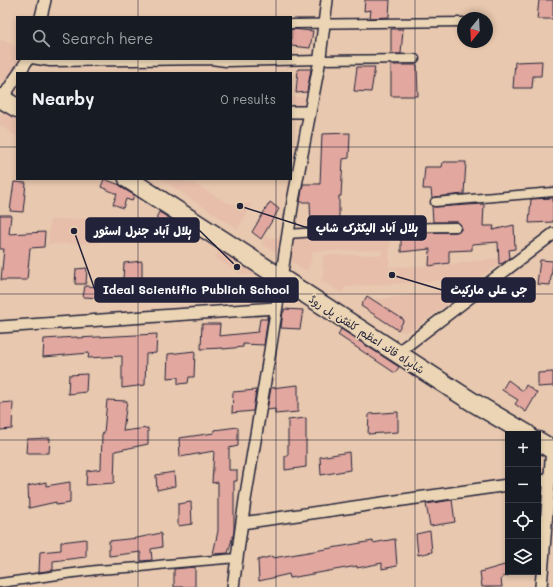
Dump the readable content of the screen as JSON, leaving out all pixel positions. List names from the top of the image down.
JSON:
{
  "streets": {
    "highway": ["شاہراہ قائد اعظم کلفٹن پل روڈ"]
  },
  "places": [
    "ہلال آباد الیکٹرک شاپ",
    "Ideal Scientific Publich School",
    "ہلال آباد جنرل اسٹور",
    "جی علی مارکیٹ"
  ],
  "north": "bottom",
  "page": {
    "search": "Search here",
    "heading": ["Nearby", "0 results"],
    "map_buttons": ["+", "−"]
  }
}
